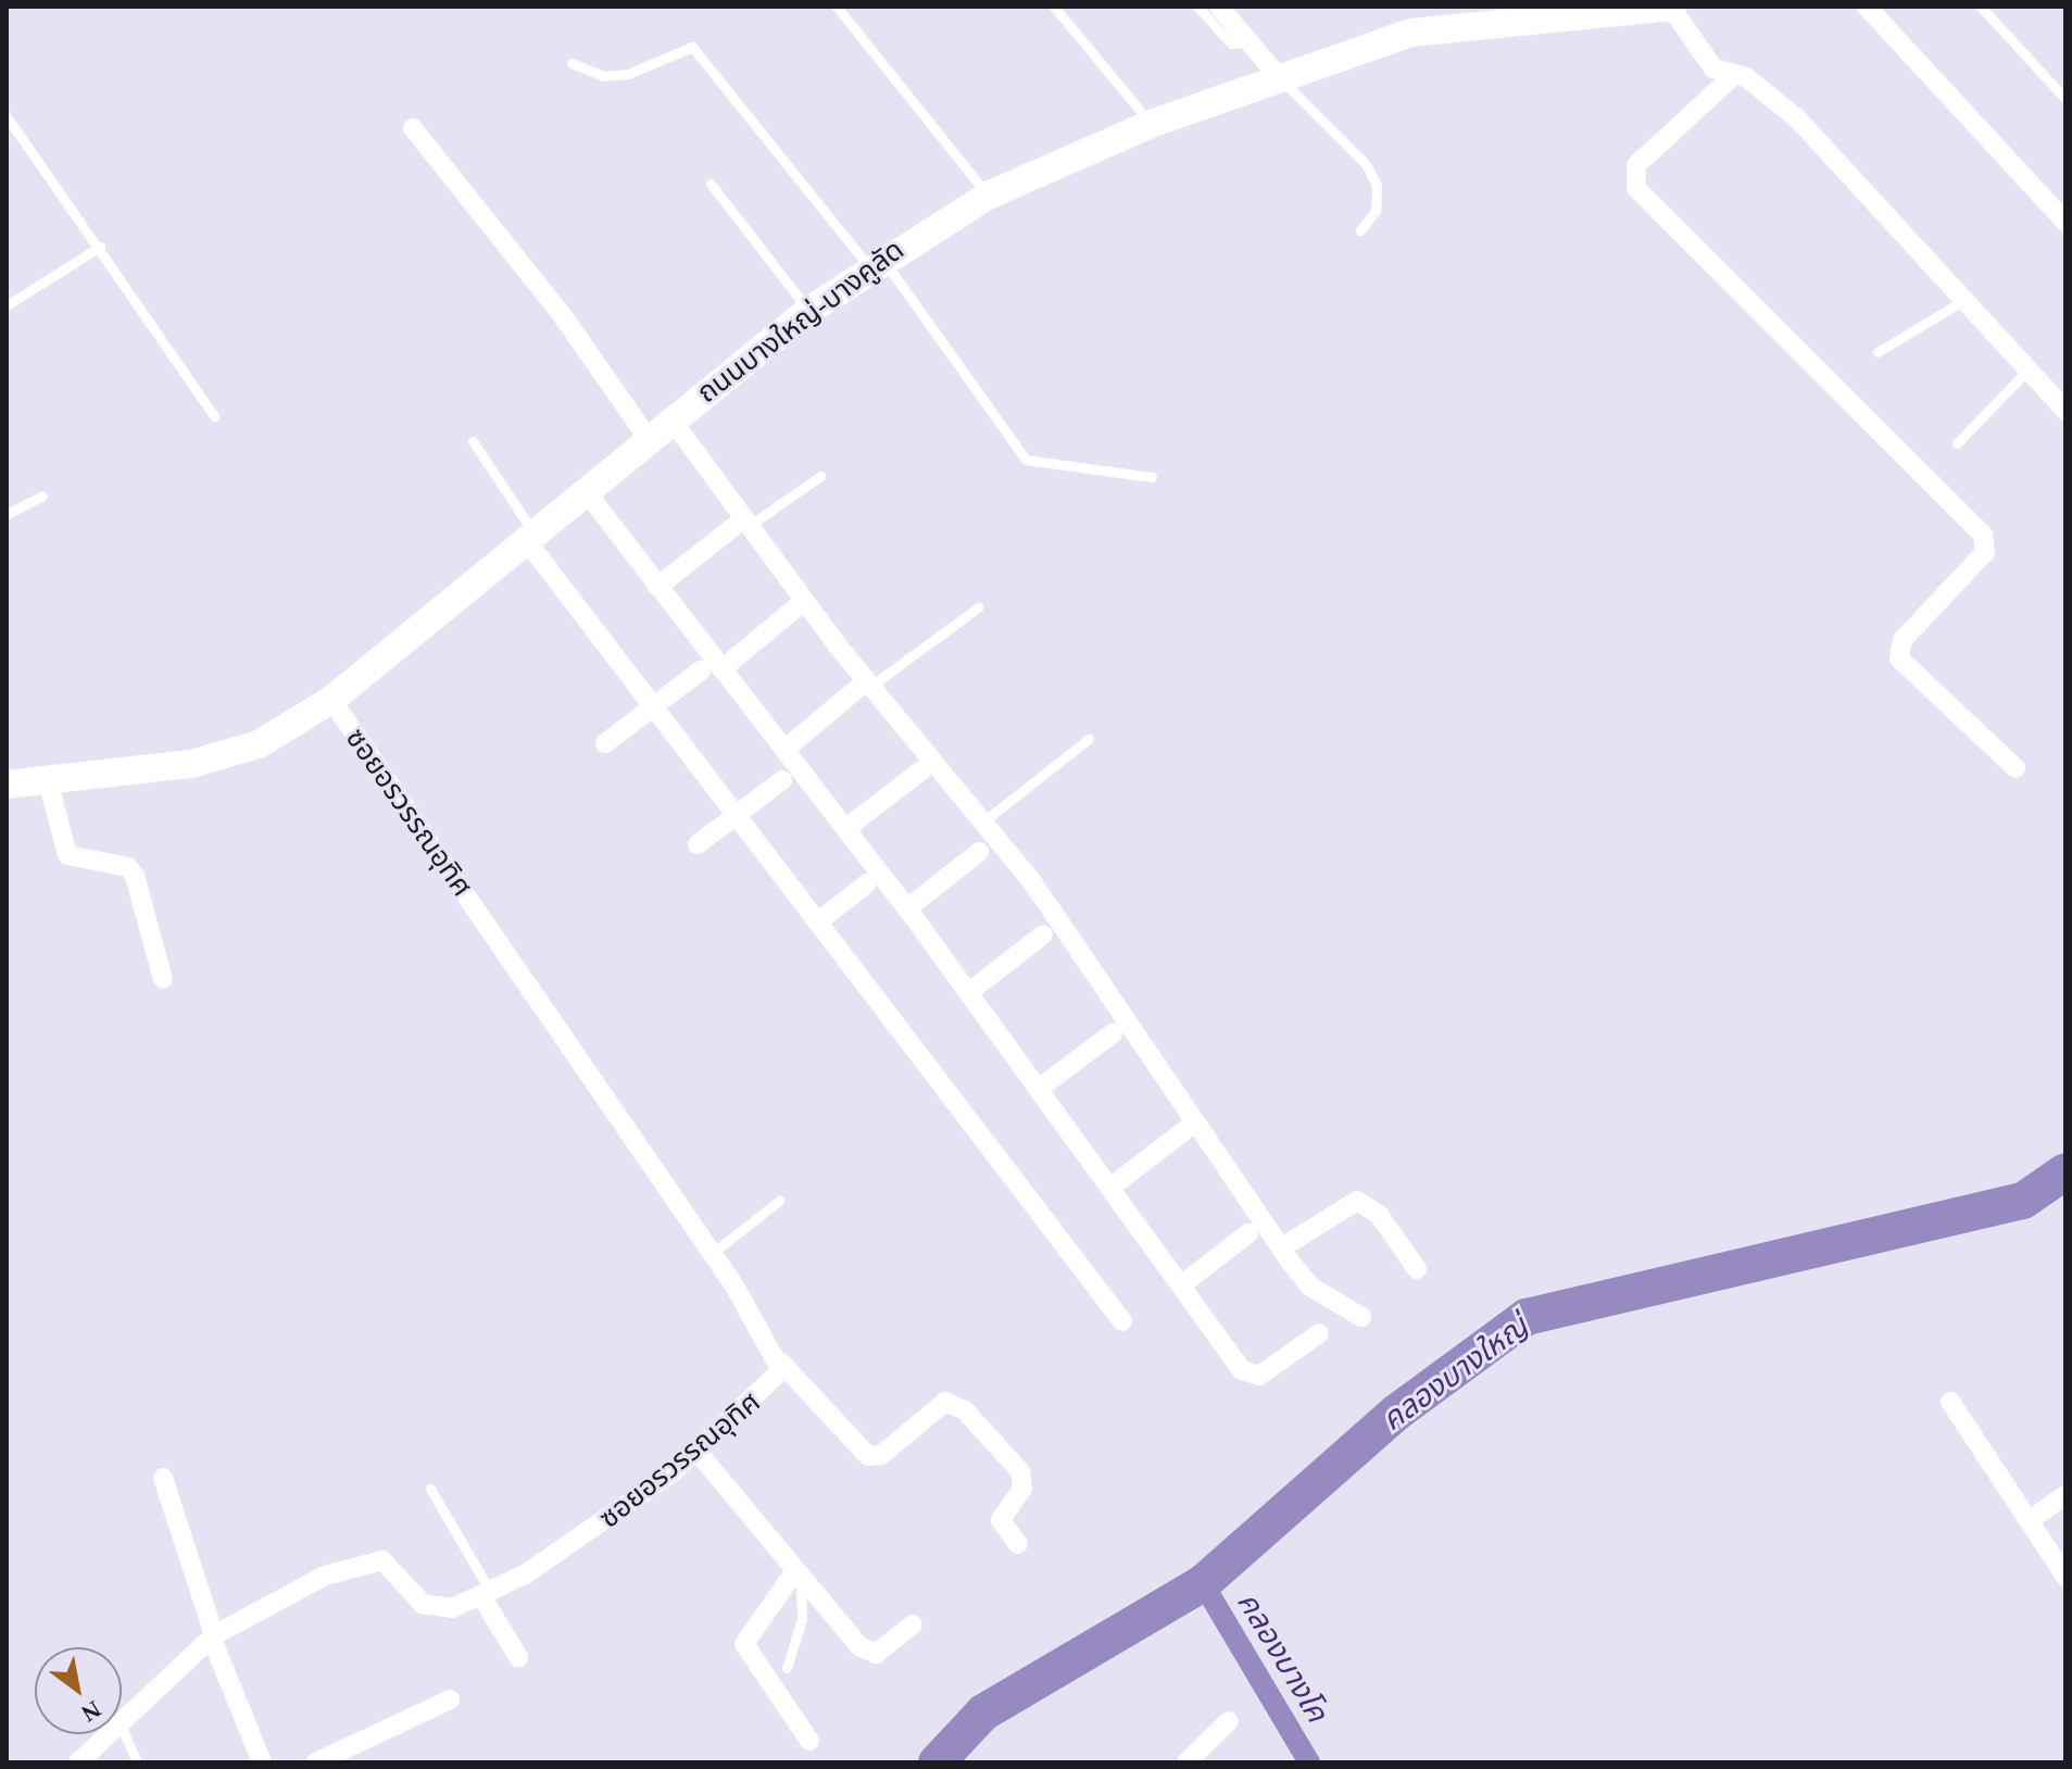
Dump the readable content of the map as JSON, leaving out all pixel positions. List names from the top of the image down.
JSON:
{
  "streets": {
    "street": ["ถนนบางใหญ่-บางคูลัด", "ซอยอรวรรณอุทิศ"]
  },
  "crossings": [
    ["ถนนบางใหญ่-บางคูลัด", "ซอยอรวรรณอุทิศ"]
  ],
  "water": ["คลองบางใหญ่", "คลองบางโค"],
  "north": "bottom right"
}
